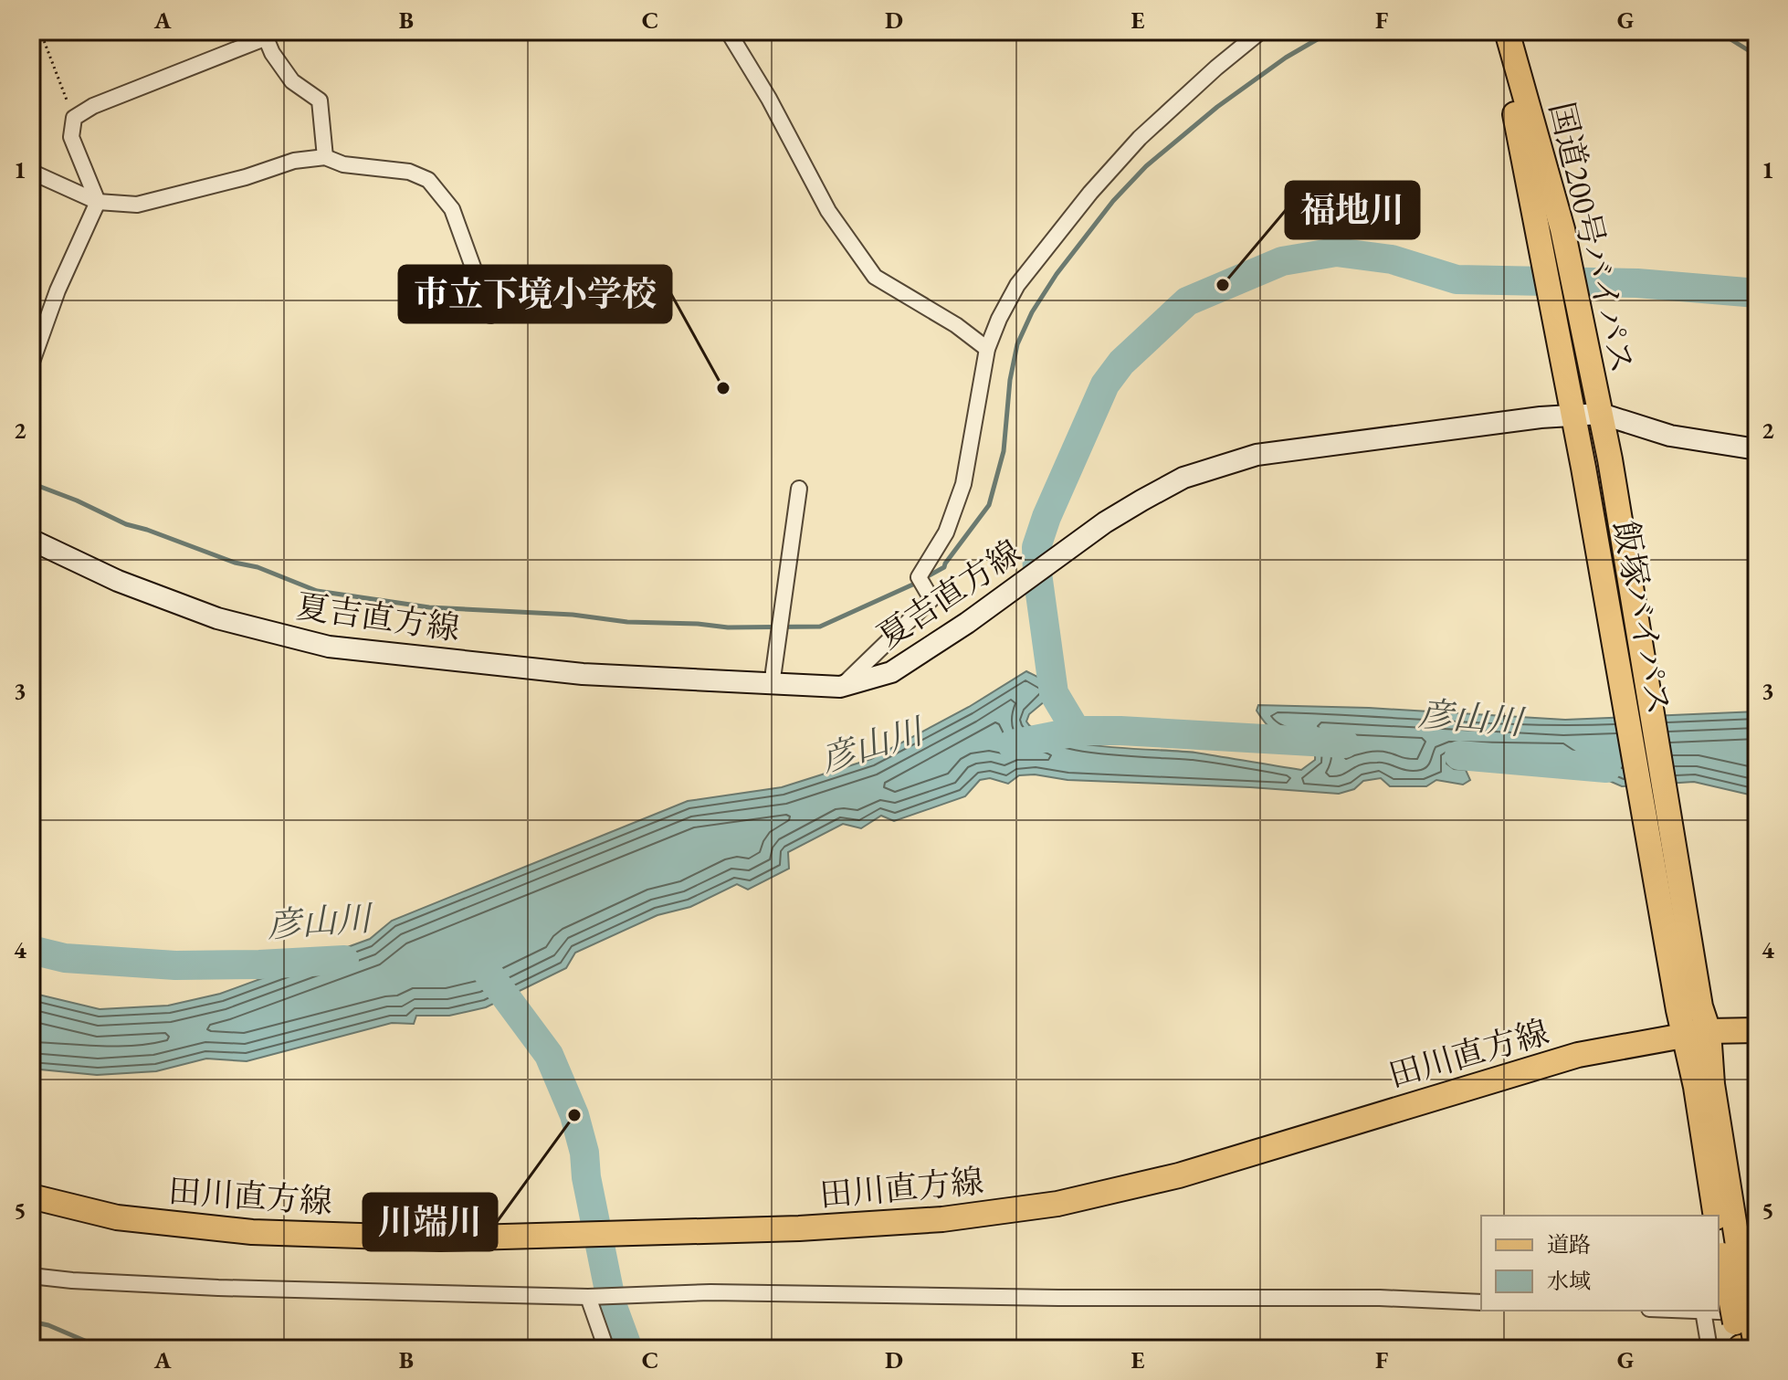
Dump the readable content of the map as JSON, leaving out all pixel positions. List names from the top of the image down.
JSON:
{
  "streets": {
    "main road": [
      "国道200号バイパス",
      "夏吉直方線",
      "飯塚バイパス",
      "田川直方線"
    ]
  },
  "crossings": [
    ["国道200号バイパス", "夏吉直方線"],
    ["国道200号バイパス", "飯塚バイパス"],
    ["夏吉直方線", "飯塚バイパス"]
  ],
  "water": ["彦山川"],
  "places": ["福地川", "市立下境小学校", "川端川"],
  "legend": ["道路", "水域"],
  "grid": {
    "columns": [
      "A",
      "B",
      "C",
      "D",
      "E",
      "F",
      "G"
    ],
    "rows": [
      "1",
      "2",
      "3",
      "4",
      "5"
    ]
  }
}
